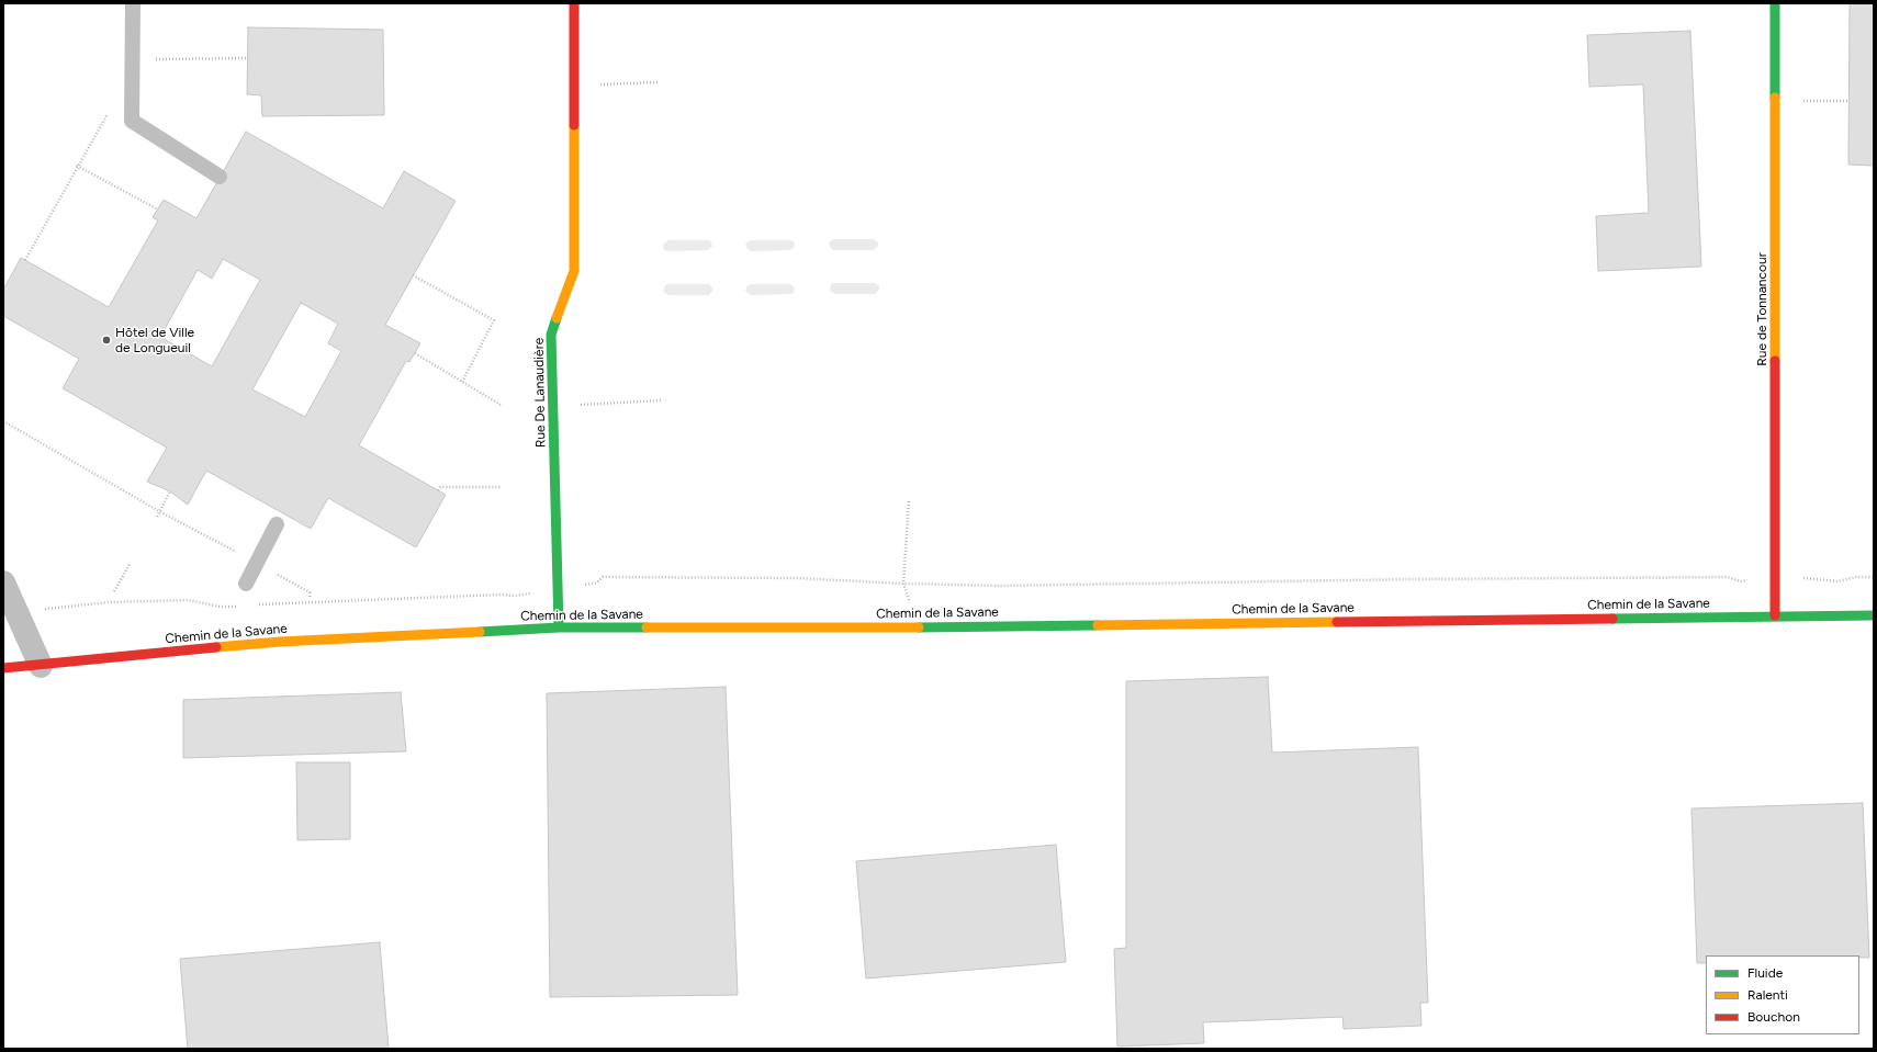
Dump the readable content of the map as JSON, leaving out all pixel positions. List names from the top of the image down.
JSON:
{
  "streets": {
    "street": ["Rue de Tonnancour", "Rue De Lanaudière", "Chemin de la Savane"]
  },
  "crossings": [
    ["Rue de Tonnancour", "Chemin de la Savane"],
    ["Rue De Lanaudière", "Chemin de la Savane"]
  ],
  "places": ["Hôtel de Ville de Longueuil"],
  "legend": ["Fluide", "Ralenti", "Bouchon"]
}
